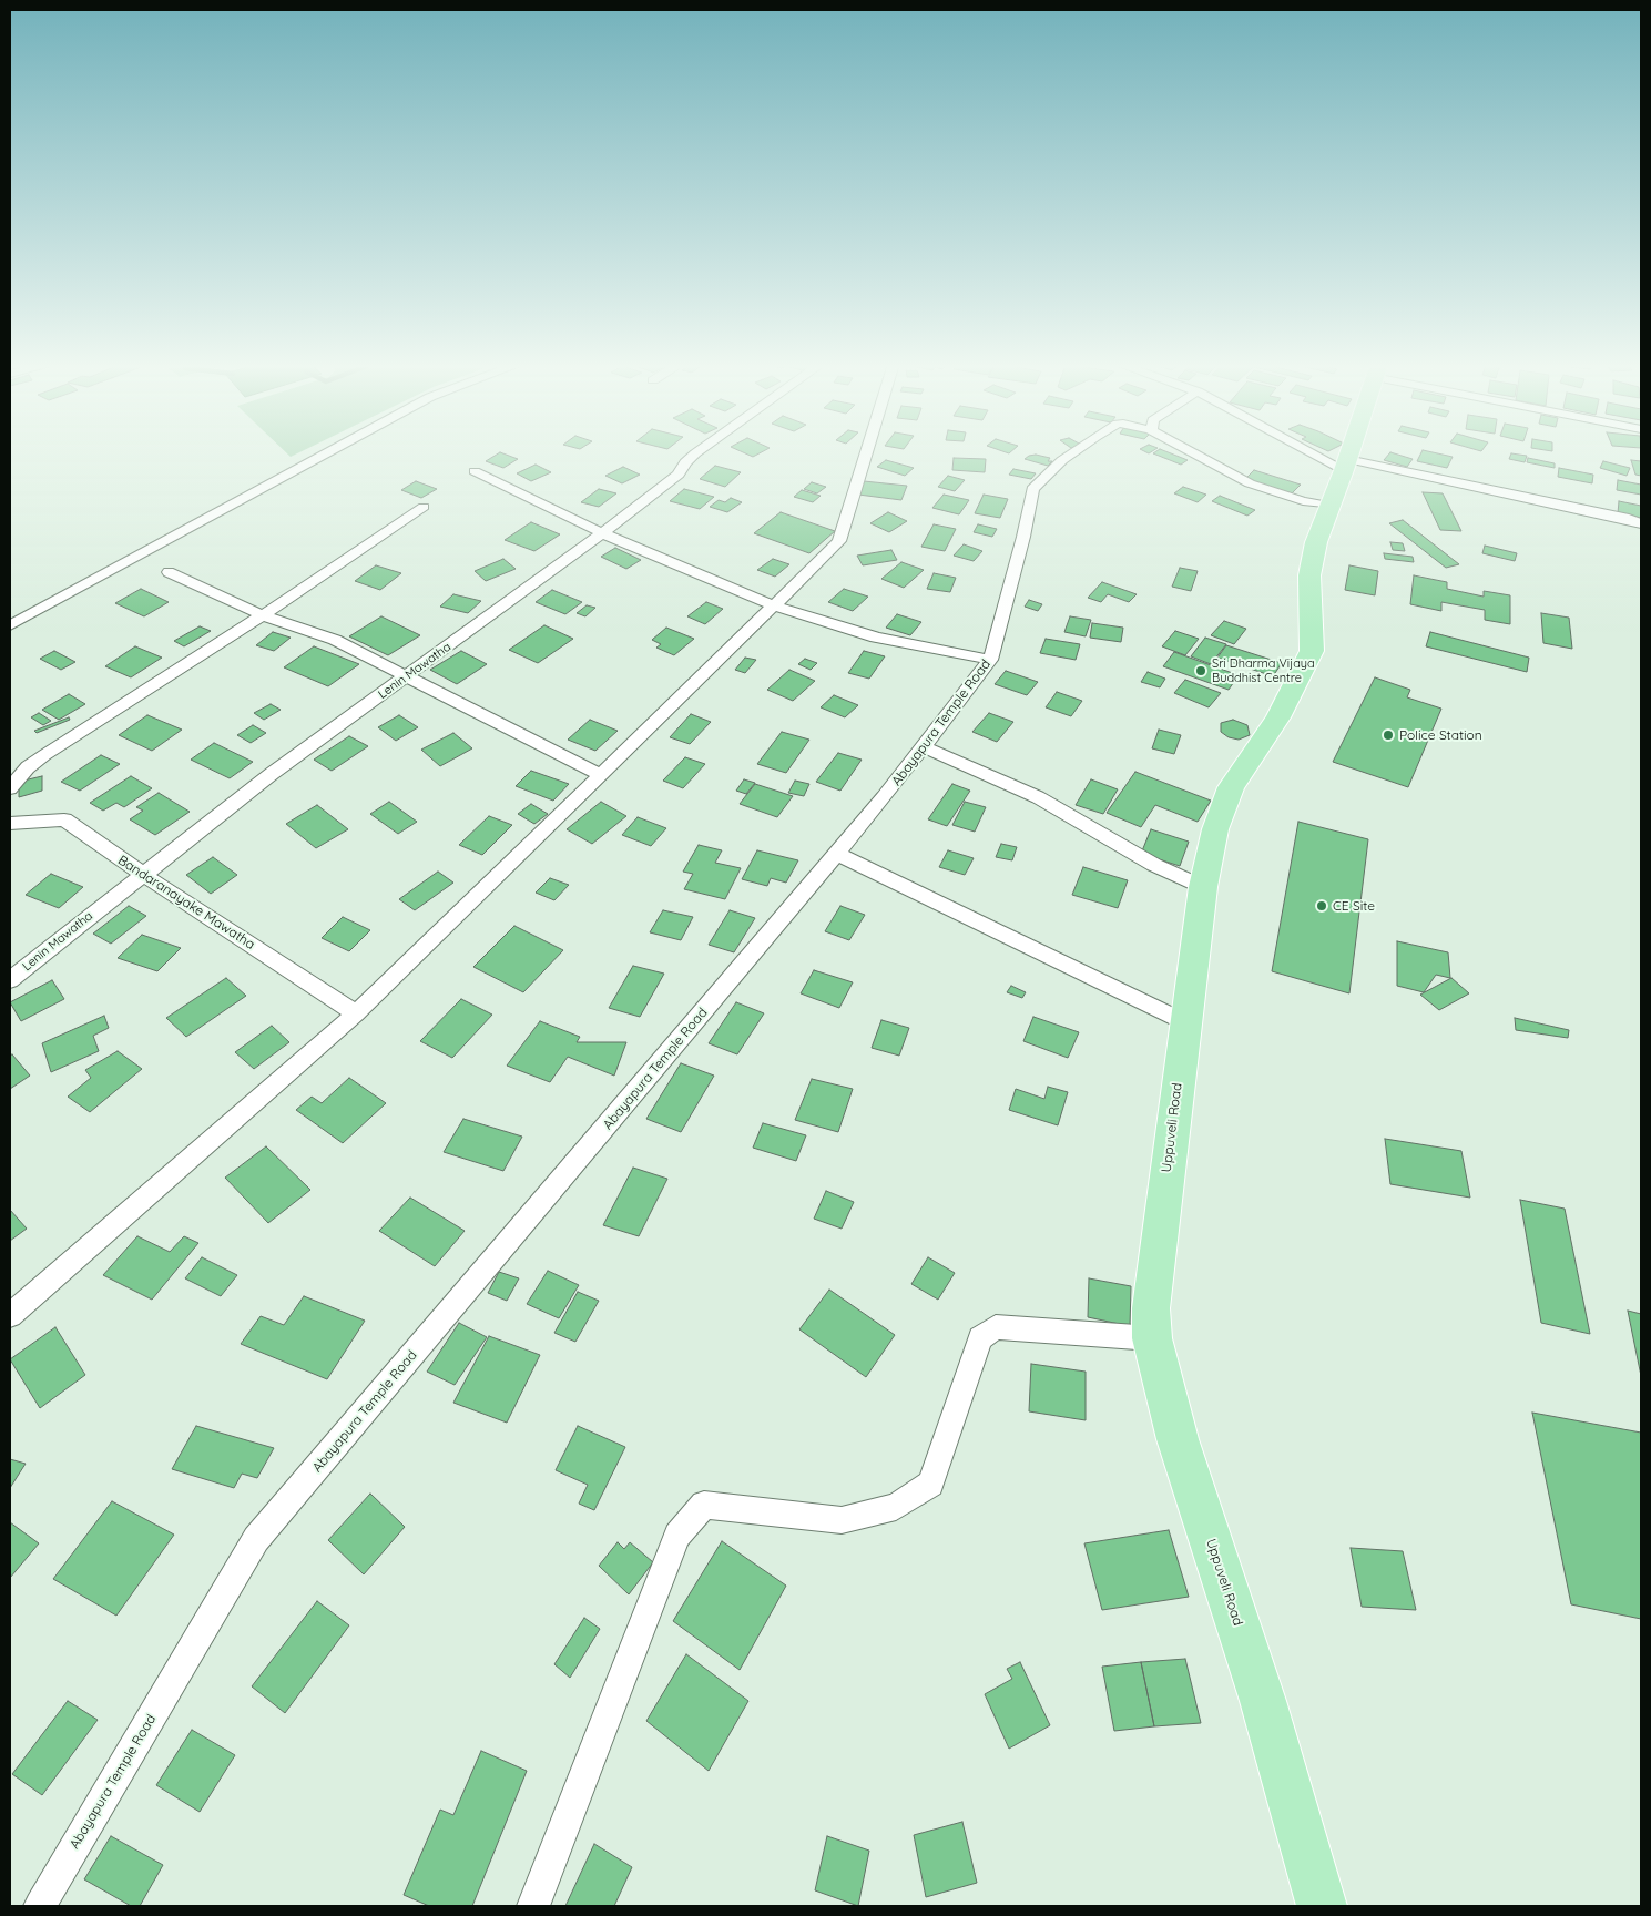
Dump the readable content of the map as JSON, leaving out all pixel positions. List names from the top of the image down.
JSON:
{
  "streets": {
    "main road": ["Uppuveli Road"],
    "street": ["Lenin Mawatha", "Abayapura Temple Road", "Bandaranayake Mawatha"]
  },
  "crossings": [
    ["Lenin Mawatha", "Bandaranayake Mawatha"],
    ["Abayapura Temple Road", "Uppuveli Road"]
  ],
  "places": ["Sri Dharma Vijaya Buddhist Centre", "Police Station", "CE Site"]
}
